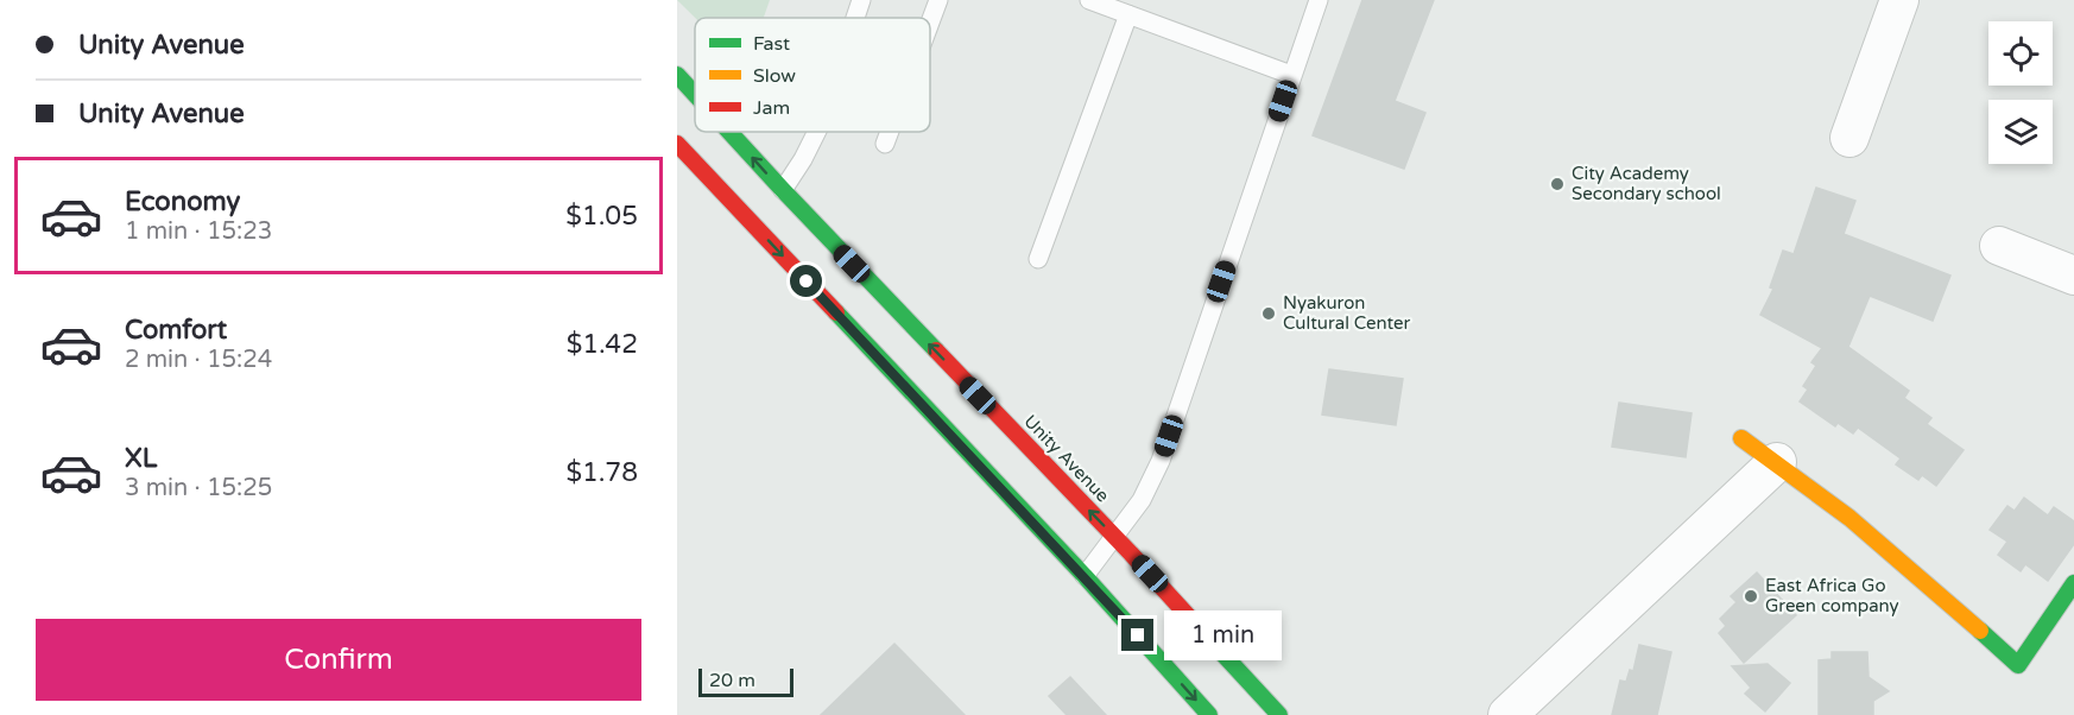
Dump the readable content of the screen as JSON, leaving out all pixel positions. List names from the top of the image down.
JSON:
{
  "streets": {
    "main road": ["Unity Avenue"]
  },
  "places": ["City Academy Secondary school", "Nyakuron Cultural Center", "East Africa Go Green company"],
  "legend": ["Fast", "Slow", "Jam"],
  "scale_bar": "20 m",
  "page": {
    "banner": ["Unity Avenue", "Unity Avenue"],
    "list": [
      {
        "name": "Economy",
        "note": "1 min · 15:23",
        "value": "$1.05"
      },
      {
        "name": "Comfort",
        "note": "2 min · 15:24",
        "value": "$1.42"
      },
      {
        "name": "XL",
        "note": "3 min · 15:25",
        "value": "$1.78"
      }
    ],
    "buttons": "Confirm",
    "bubble": "1 min",
    "scale": "20 m"
  }
}
